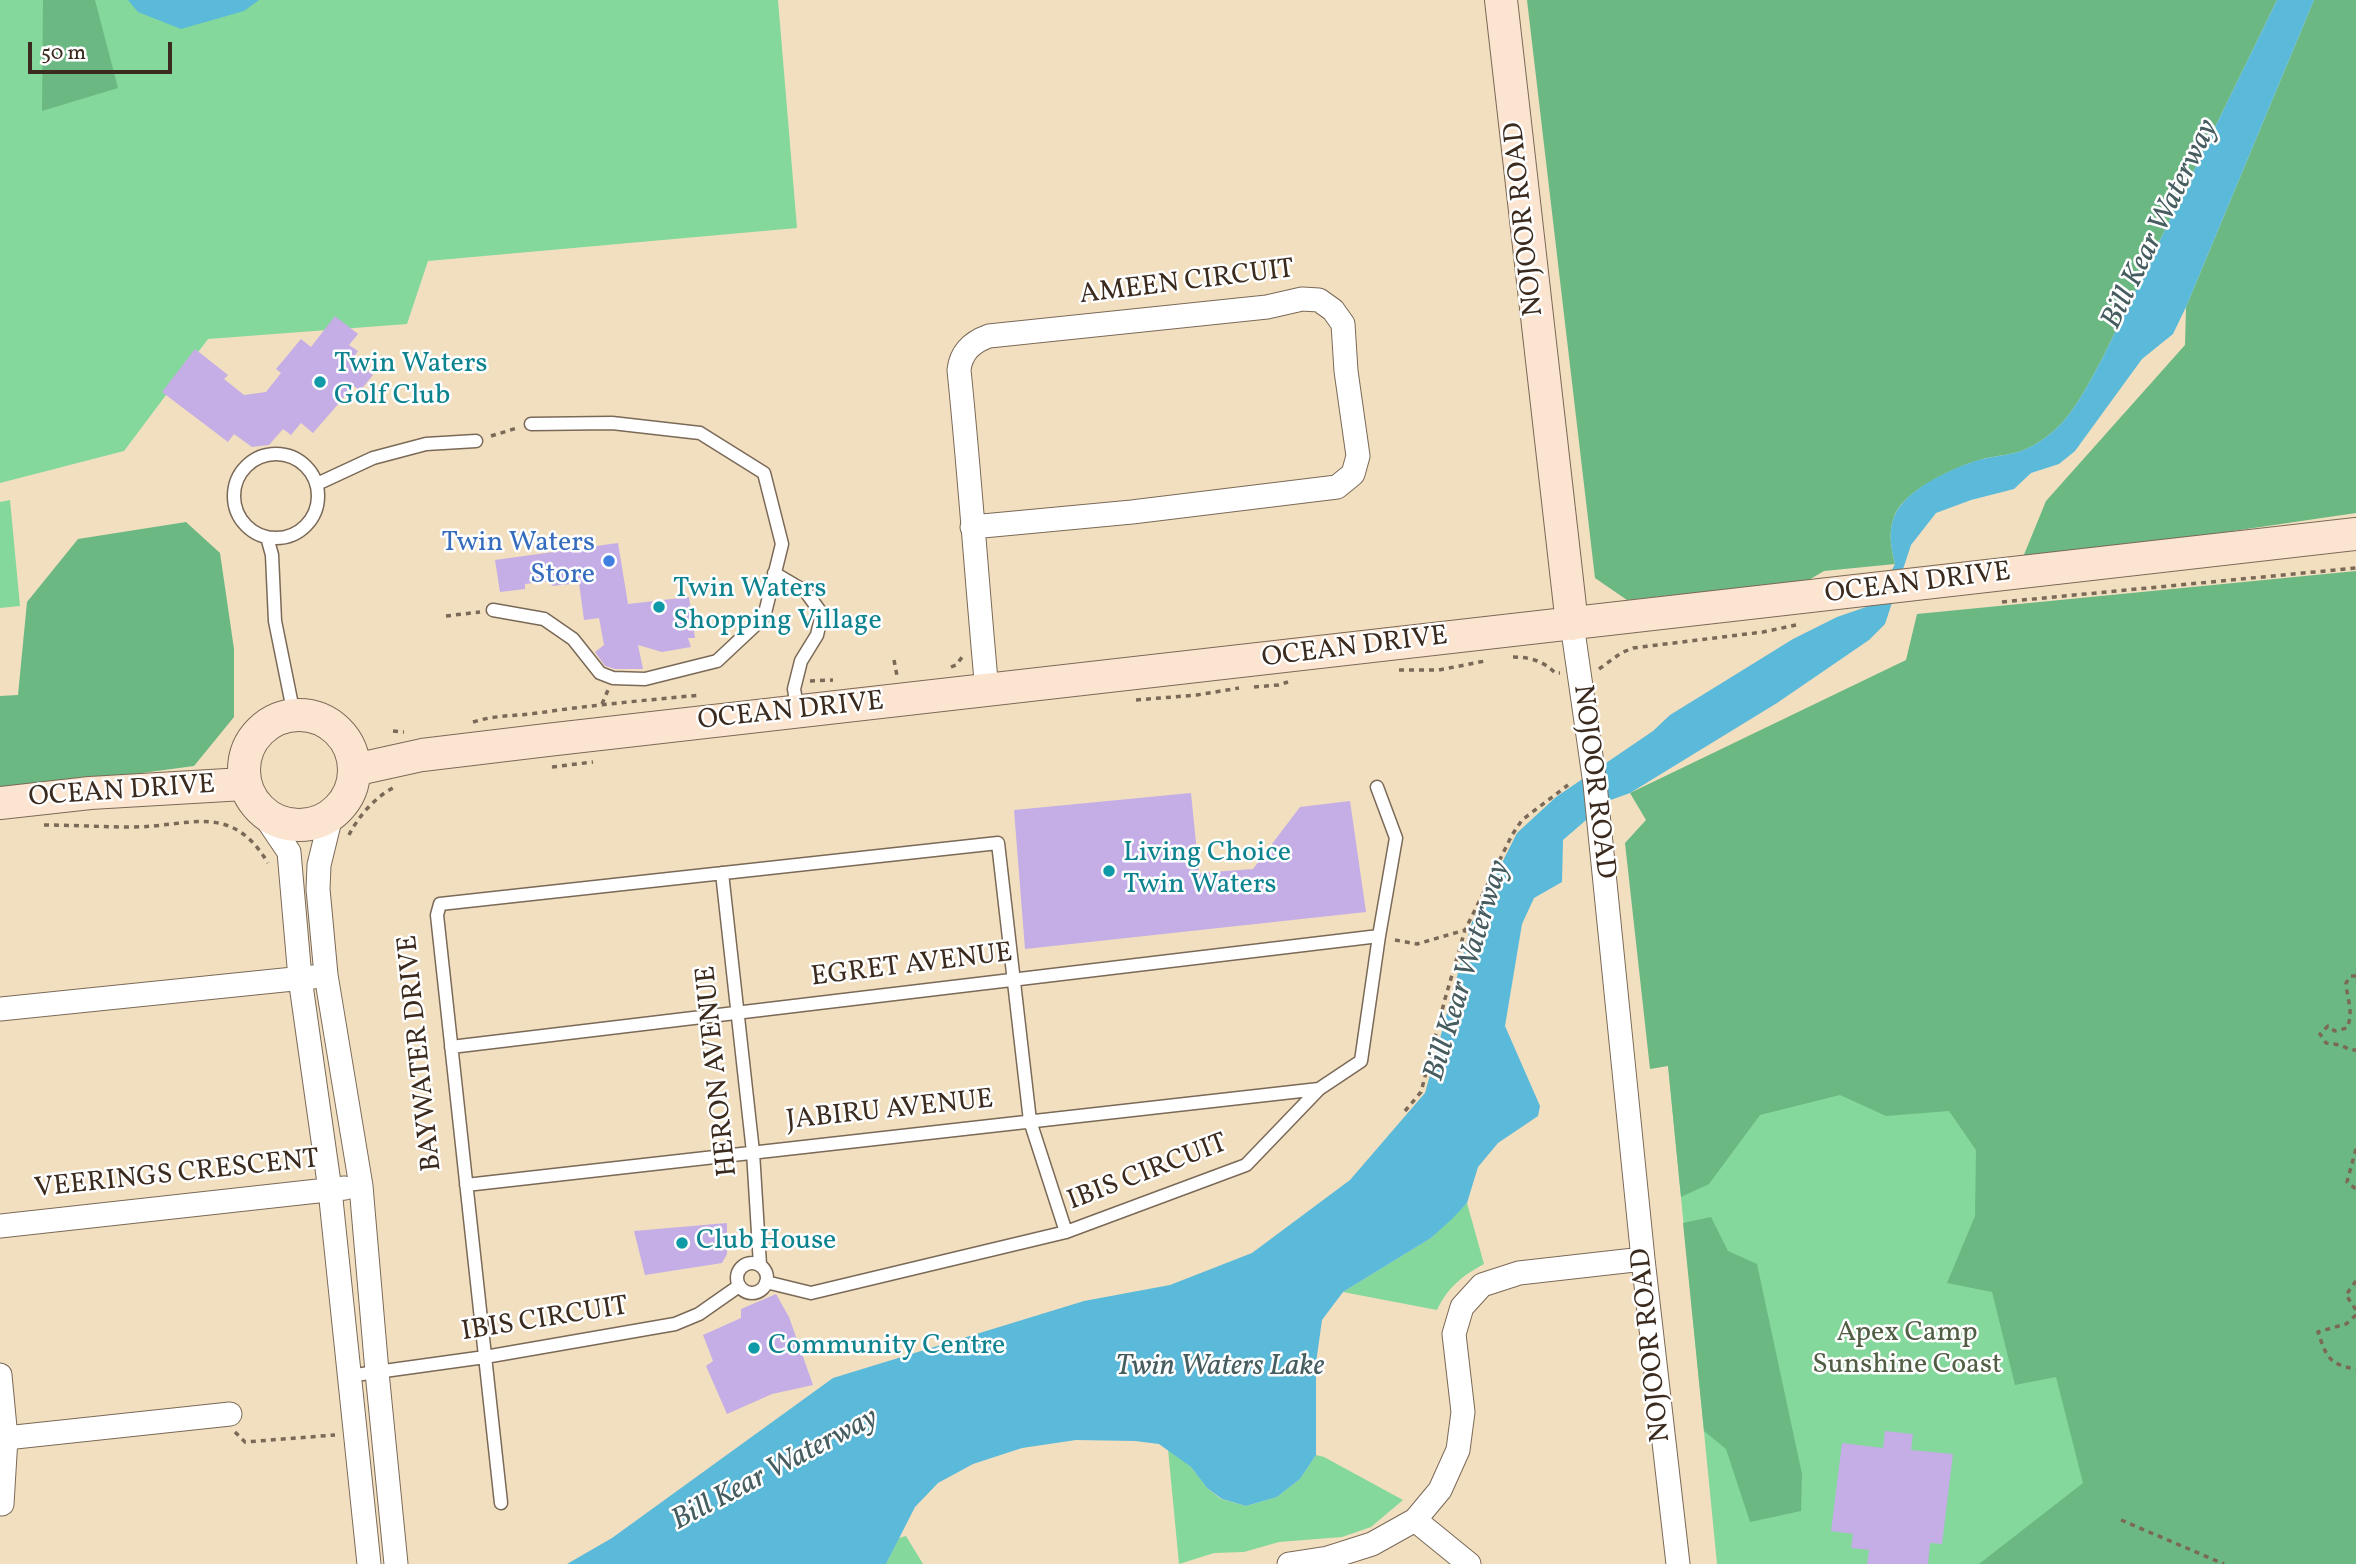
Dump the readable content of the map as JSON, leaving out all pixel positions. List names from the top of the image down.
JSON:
{
  "streets": {
    "street": [
      "NOJOOR ROAD",
      "AMEEN CIRCUIT",
      "OCEAN DRIVE",
      "VEERINGS CRESCENT"
    ],
    "lane": [
      "EGRET AVENUE",
      "BAYWATER DRIVE",
      "HERON AVENUE",
      "JABIRU AVENUE",
      "IBIS CIRCUIT"
    ]
  },
  "crossings": [
    ["NOJOOR ROAD", "OCEAN DRIVE"],
    ["AMEEN CIRCUIT", "OCEAN DRIVE"],
    ["EGRET AVENUE", "BAYWATER DRIVE"],
    ["EGRET AVENUE", "HERON AVENUE"],
    ["EGRET AVENUE", "IBIS CIRCUIT"],
    ["BAYWATER DRIVE", "HERON AVENUE"],
    ["BAYWATER DRIVE", "JABIRU AVENUE"],
    ["BAYWATER DRIVE", "IBIS CIRCUIT"],
    ["HERON AVENUE", "JABIRU AVENUE"],
    ["HERON AVENUE", "IBIS CIRCUIT"],
    ["JABIRU AVENUE", "IBIS CIRCUIT"]
  ],
  "water": ["Bill Kear Waterway", "Twin Waters Lake"],
  "parks": ["Apex Camp Sunshine Coast"],
  "places": [
    "Twin Waters Golf Club",
    "Twin Waters Store",
    "Twin Waters Shopping Village",
    "Living Choice Twin Waters",
    "Club House",
    "Community Centre"
  ],
  "scale_bar": "50 m"
}
